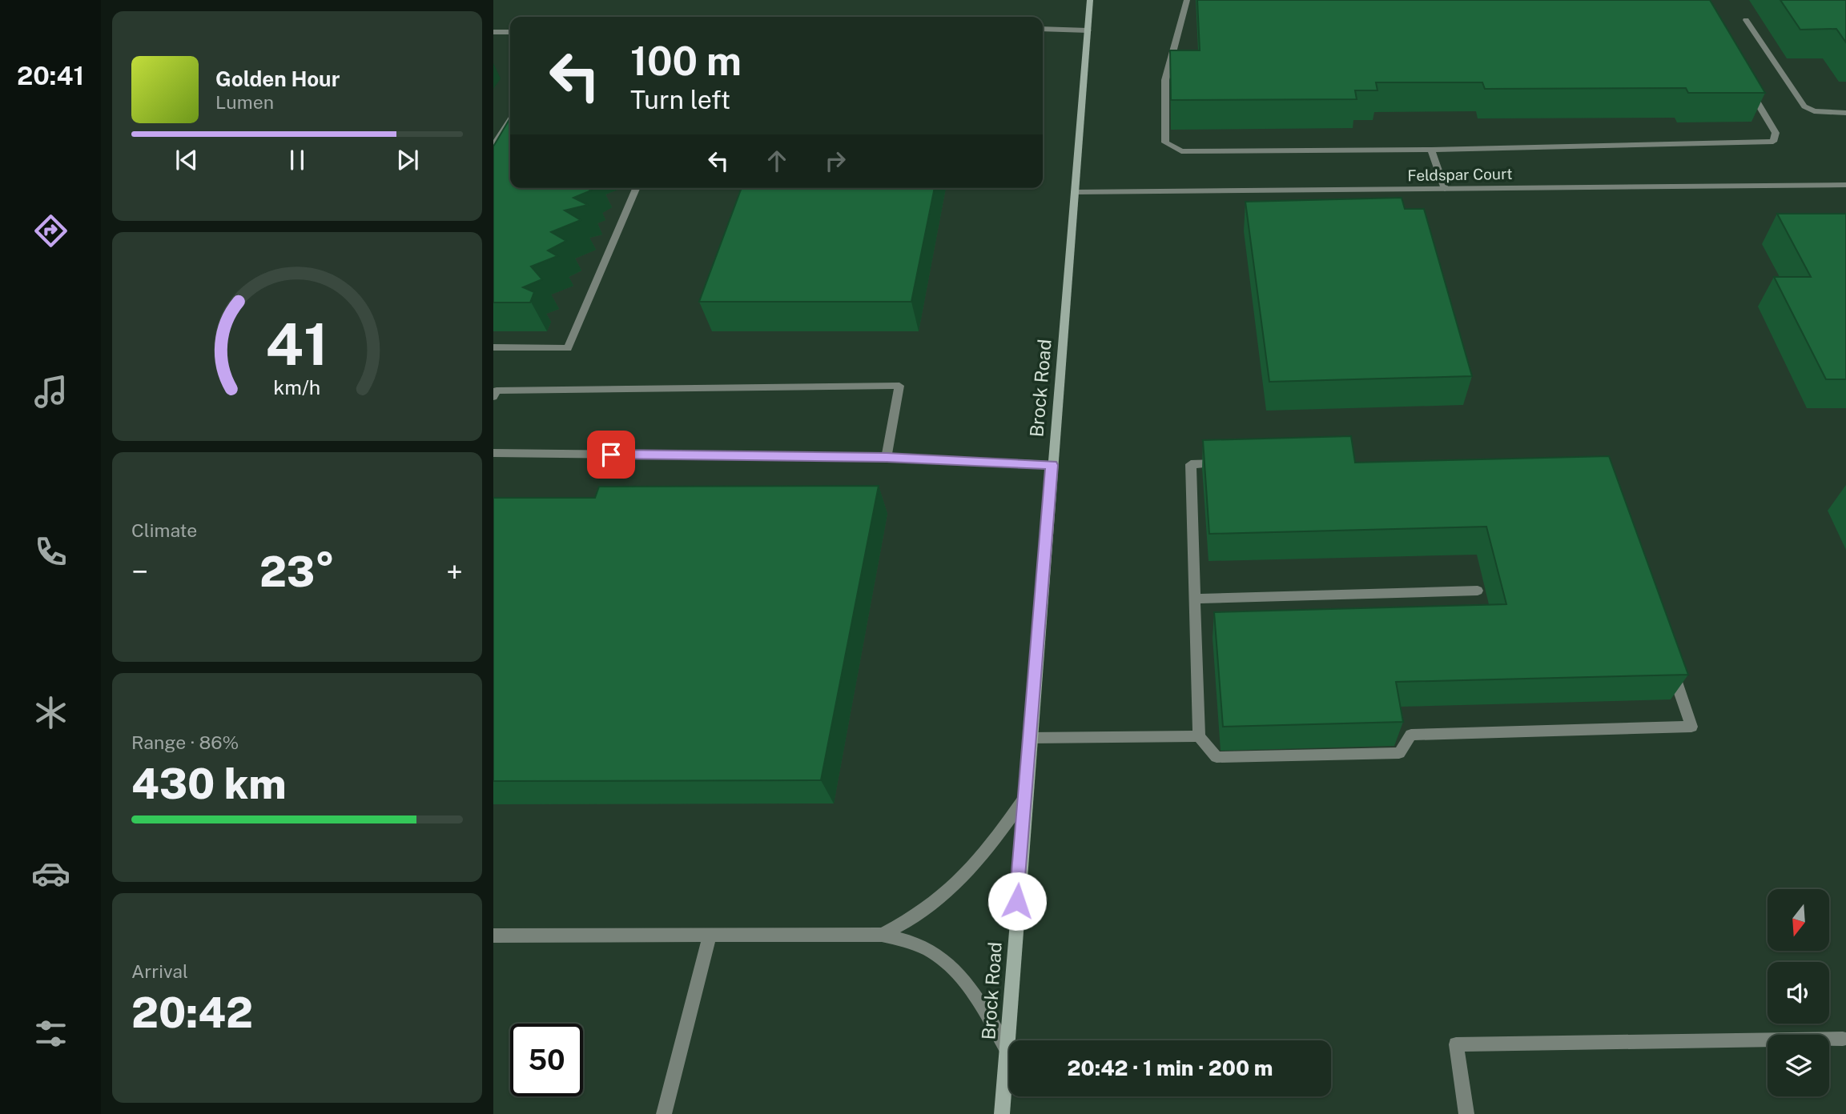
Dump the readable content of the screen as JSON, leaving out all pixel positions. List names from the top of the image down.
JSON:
{
  "streets": {
    "main road": ["Brock Road"],
    "street": ["Feldspar Court"]
  },
  "crossings": [
    ["Feldspar Court", "Brock Road"]
  ],
  "north": "bottom",
  "page": {
    "tabs": "20:41",
    "turn": ["100 m", "Turn left"],
    "song": ["Golden Hour", "Lumen"],
    "tile": [
      "Climate",
      ["Range · 86%", "430 km"],
      ["Arrival", "20:42"]
    ],
    "heat": ["−", "23°", "+"],
    "limit": "50",
    "trip": "20:42 · 1 min · 200 m",
    "gauge": ["41", "km/h"]
  }
}
